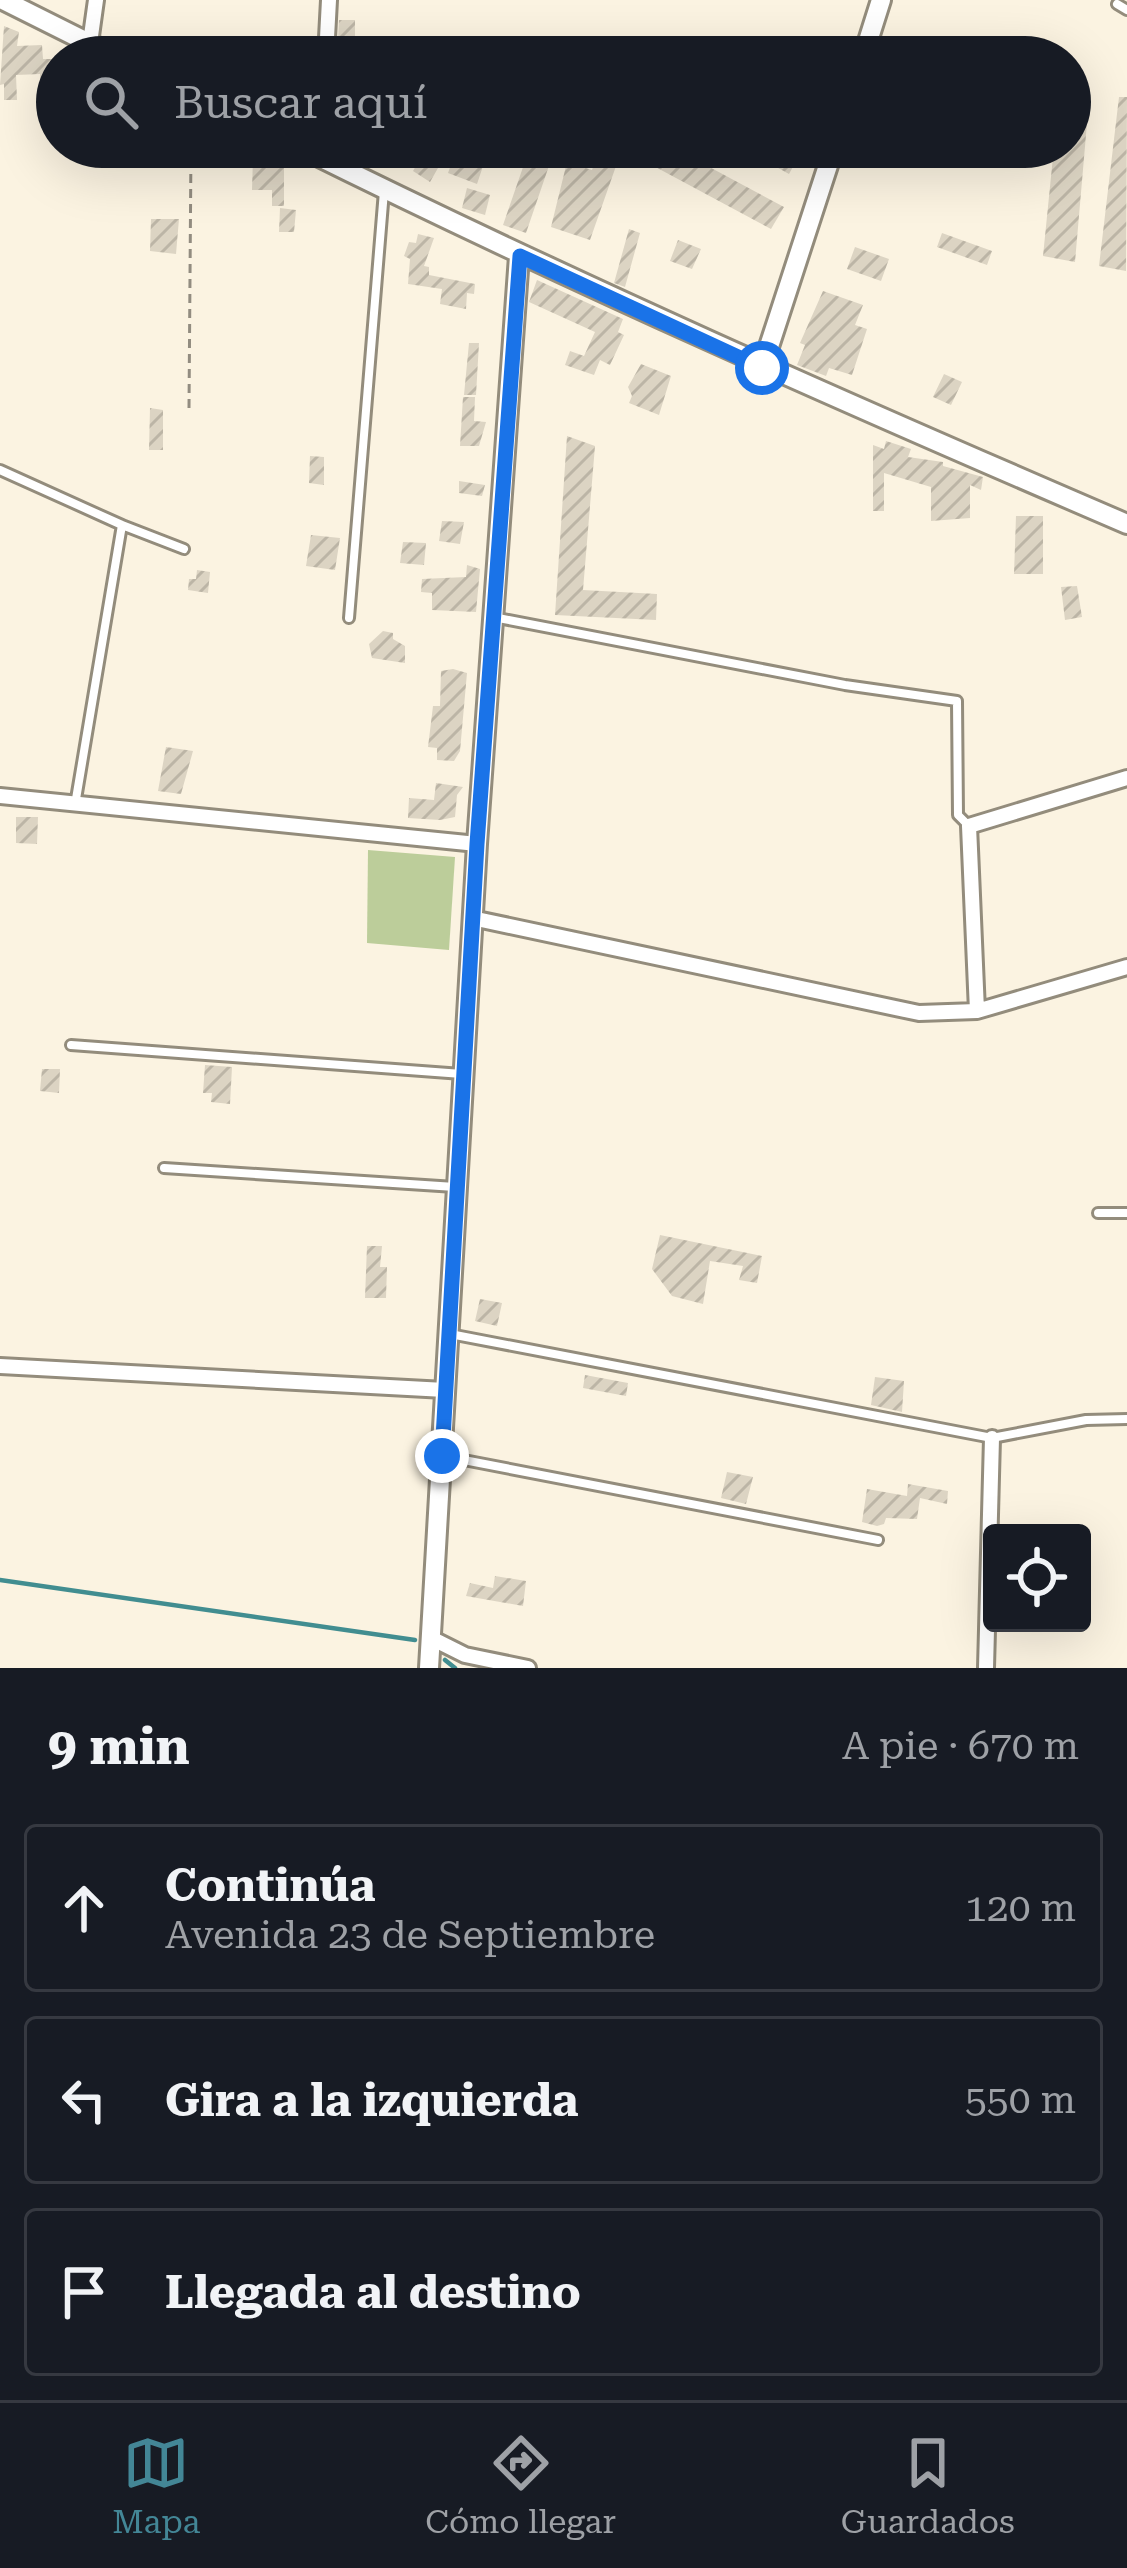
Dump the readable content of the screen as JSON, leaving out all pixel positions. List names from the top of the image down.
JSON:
{
  "page": {
    "search": "Buscar aquí",
    "heading": ["9 min", "A pie · 670 m"],
    "list": [
      ["Continúa", "Avenida 23 de Septiembre", "120 m"],
      ["Gira a la izquierda", "550 m"],
      "Llegada al destino"
    ],
    "nav": ["Mapa", "Cómo llegar", "Guardados"]
  }
}
